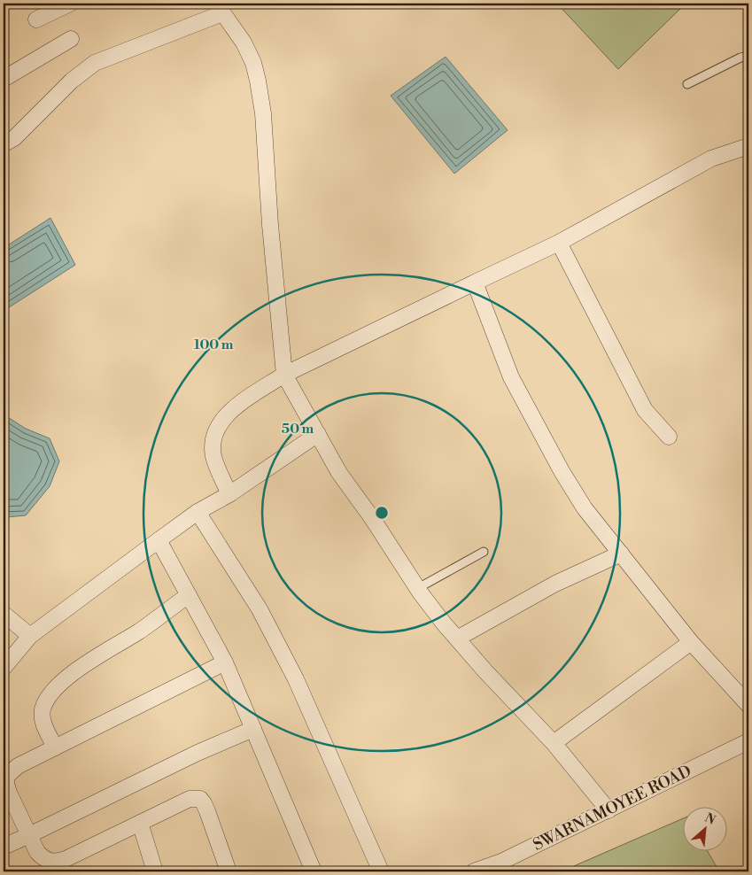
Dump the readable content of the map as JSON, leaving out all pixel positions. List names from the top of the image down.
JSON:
{
  "streets": {
    "street": ["SWARNAMOYEE ROAD"]
  },
  "north": "top right",
  "rings": ["100 m", "50 m"]
}
